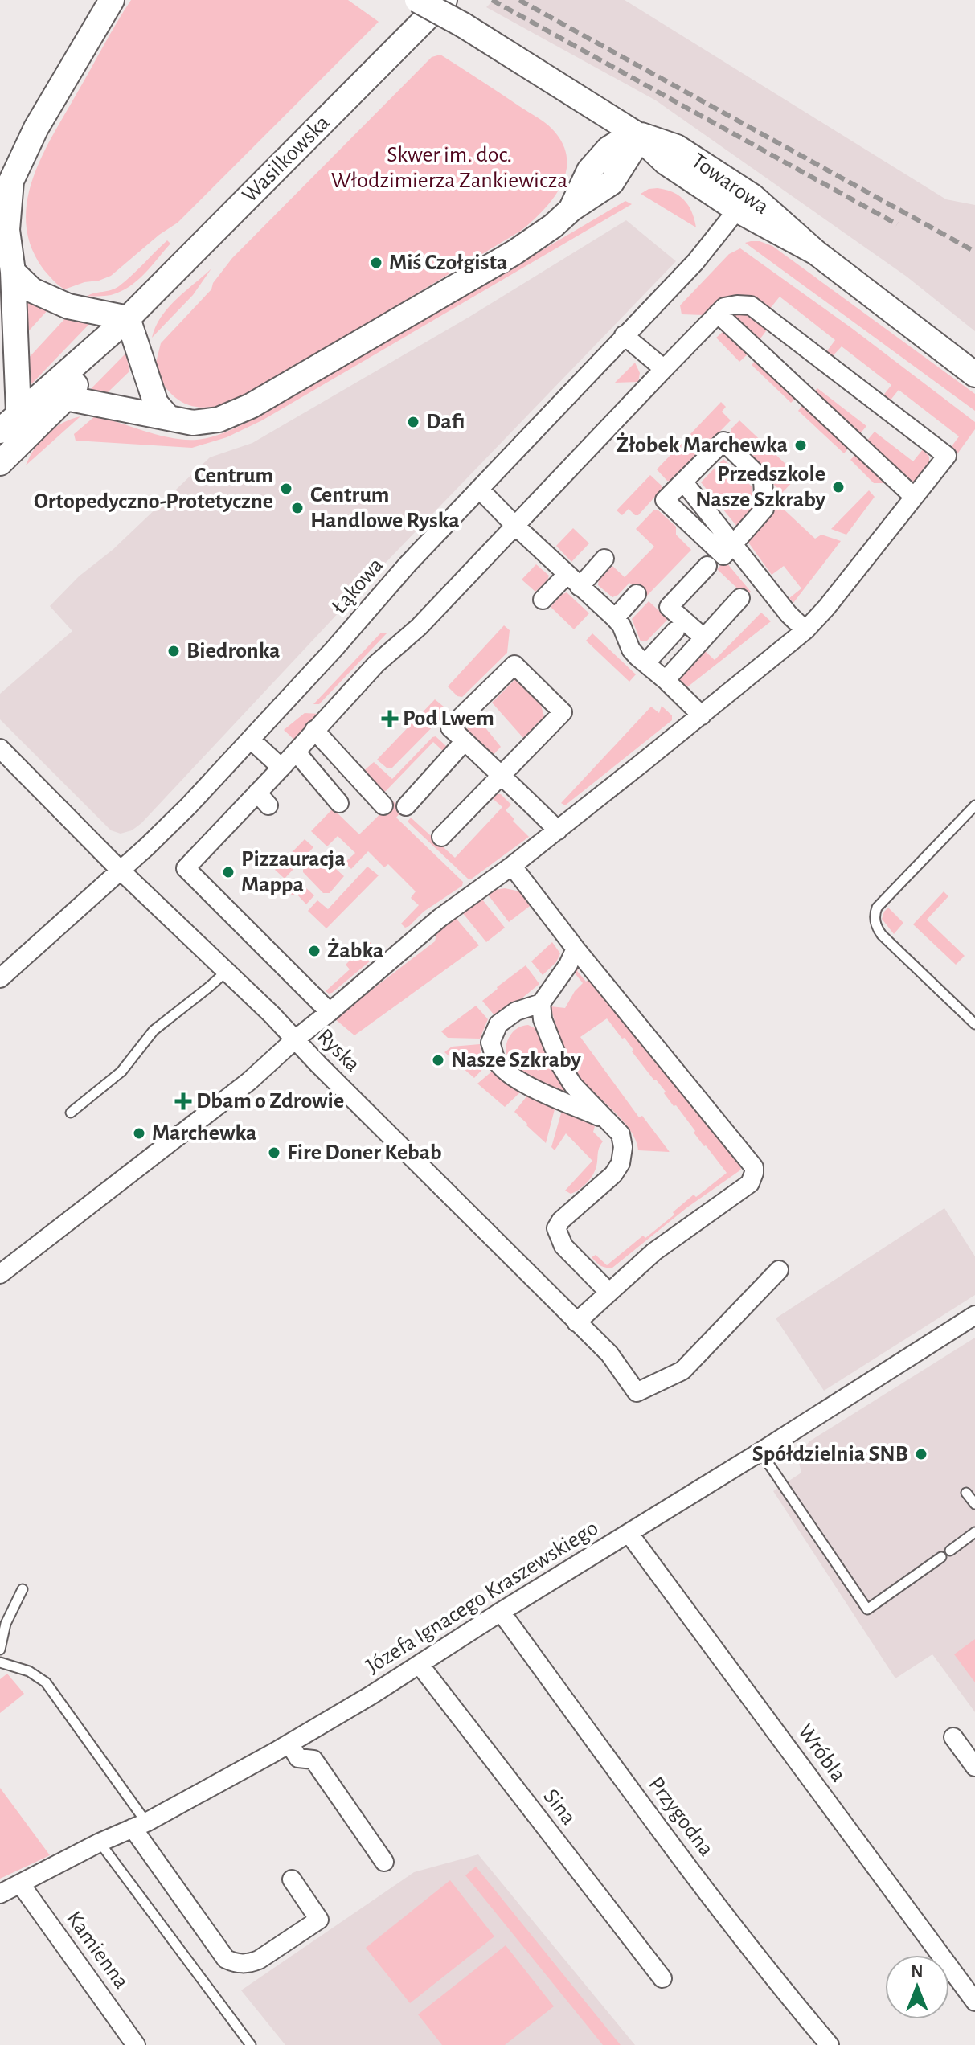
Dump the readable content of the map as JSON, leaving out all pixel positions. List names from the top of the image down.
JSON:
{
  "streets": {
    "main road": ["Wasilkowska", "Towarowa"],
    "street": [
      "Łąkowa",
      "Ryska",
      "Józefa Ignacego Kraszewskiego",
      "Wróbla",
      "Sina",
      "Przygodna",
      "Kamienna"
    ]
  },
  "crossings": [
    ["Towarowa", "Łąkowa"],
    ["Łąkowa", "Ryska"],
    ["Józefa Ignacego Kraszewskiego", "Wróbla"],
    ["Józefa Ignacego Kraszewskiego", "Sina"],
    ["Józefa Ignacego Kraszewskiego", "Przygodna"],
    ["Józefa Ignacego Kraszewskiego", "Kamienna"]
  ],
  "parks": ["Skwer im. doc. Włodzimierza Zankiewicza"],
  "places": {
    "other": [
      "Miś Czołgista",
      "Dafi",
      "Żłobek Marchewka",
      "Przedszkole Nasze Szkraby",
      "Centrum Ortopedyczno-Protetyczne",
      "Centrum Handlowe Ryska",
      "Biedronka",
      "Pizzauracja Mappa",
      "Żabka",
      "Nasze Szkraby",
      "Marchewka",
      "Fire Doner Kebab",
      "Spółdzielnia SNB"
    ],
    "health": ["Pod Lwem", "Dbam o Zdrowie"]
  },
  "north": "top"
}
